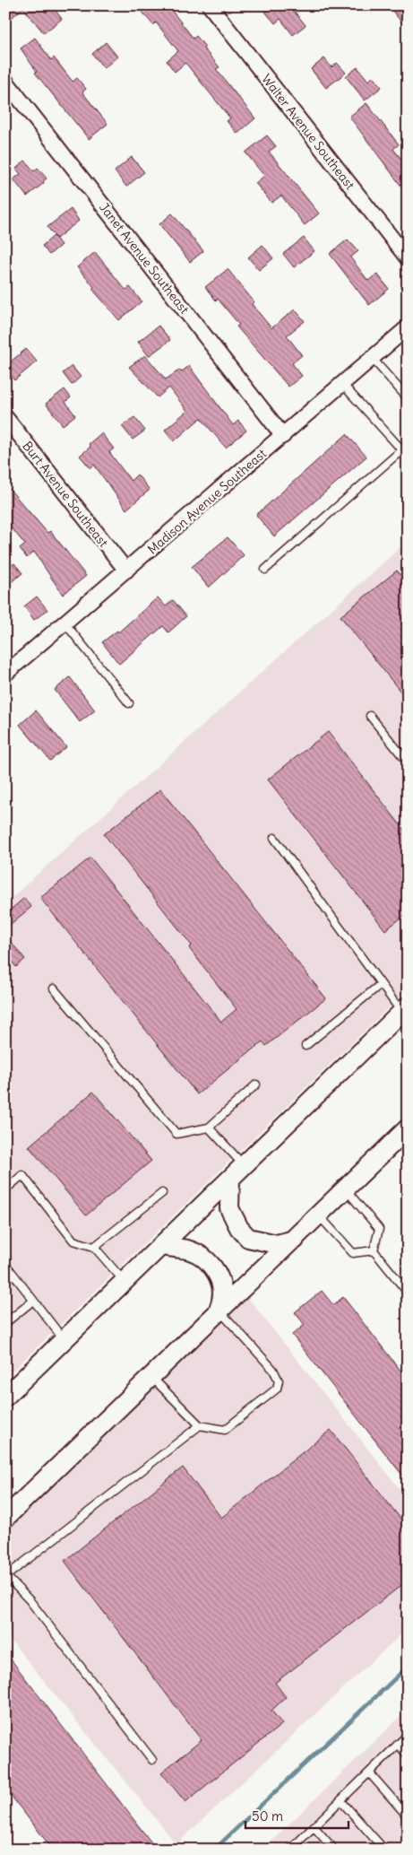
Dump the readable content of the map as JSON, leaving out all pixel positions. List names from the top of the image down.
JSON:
{
  "streets": {
    "street": [
      "Walter Avenue Southeast",
      "Janet Avenue Southeast",
      "Burt Avenue Southeast",
      "Madison Avenue Southeast"
    ]
  },
  "crossings": [
    ["Janet Avenue Southeast", "Madison Avenue Southeast"],
    ["Burt Avenue Southeast", "Madison Avenue Southeast"]
  ],
  "scale_bar": "50 m"
}
